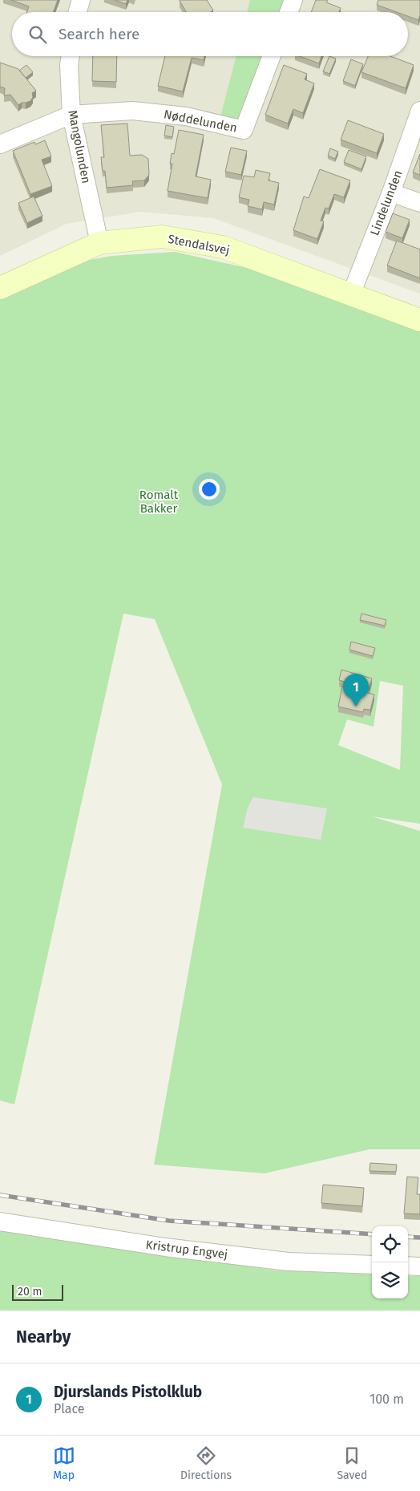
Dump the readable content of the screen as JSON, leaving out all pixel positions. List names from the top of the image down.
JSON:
{
  "streets": {
    "street": [
      "Nøddelunden",
      "Mangolunden",
      "Lindelunden",
      "Stendalsvej",
      "Kristrup Engvej"
    ]
  },
  "crossings": [
    ["Nøddelunden", "Mangolunden"],
    ["Mangolunden", "Stendalsvej"],
    ["Lindelunden", "Stendalsvej"]
  ],
  "parks": ["Romalt Bakker"],
  "scale_bar": "20 m",
  "page": {
    "search": "Search here",
    "pins": "1",
    "scale": "20 m",
    "heading": "Nearby",
    "list": [
      {
        "mark": "1",
        "name": "Djurslands Pistolklub",
        "note": "Place",
        "value": "100 m"
      }
    ],
    "nav": ["Map", "Directions", "Saved"]
  }
}
